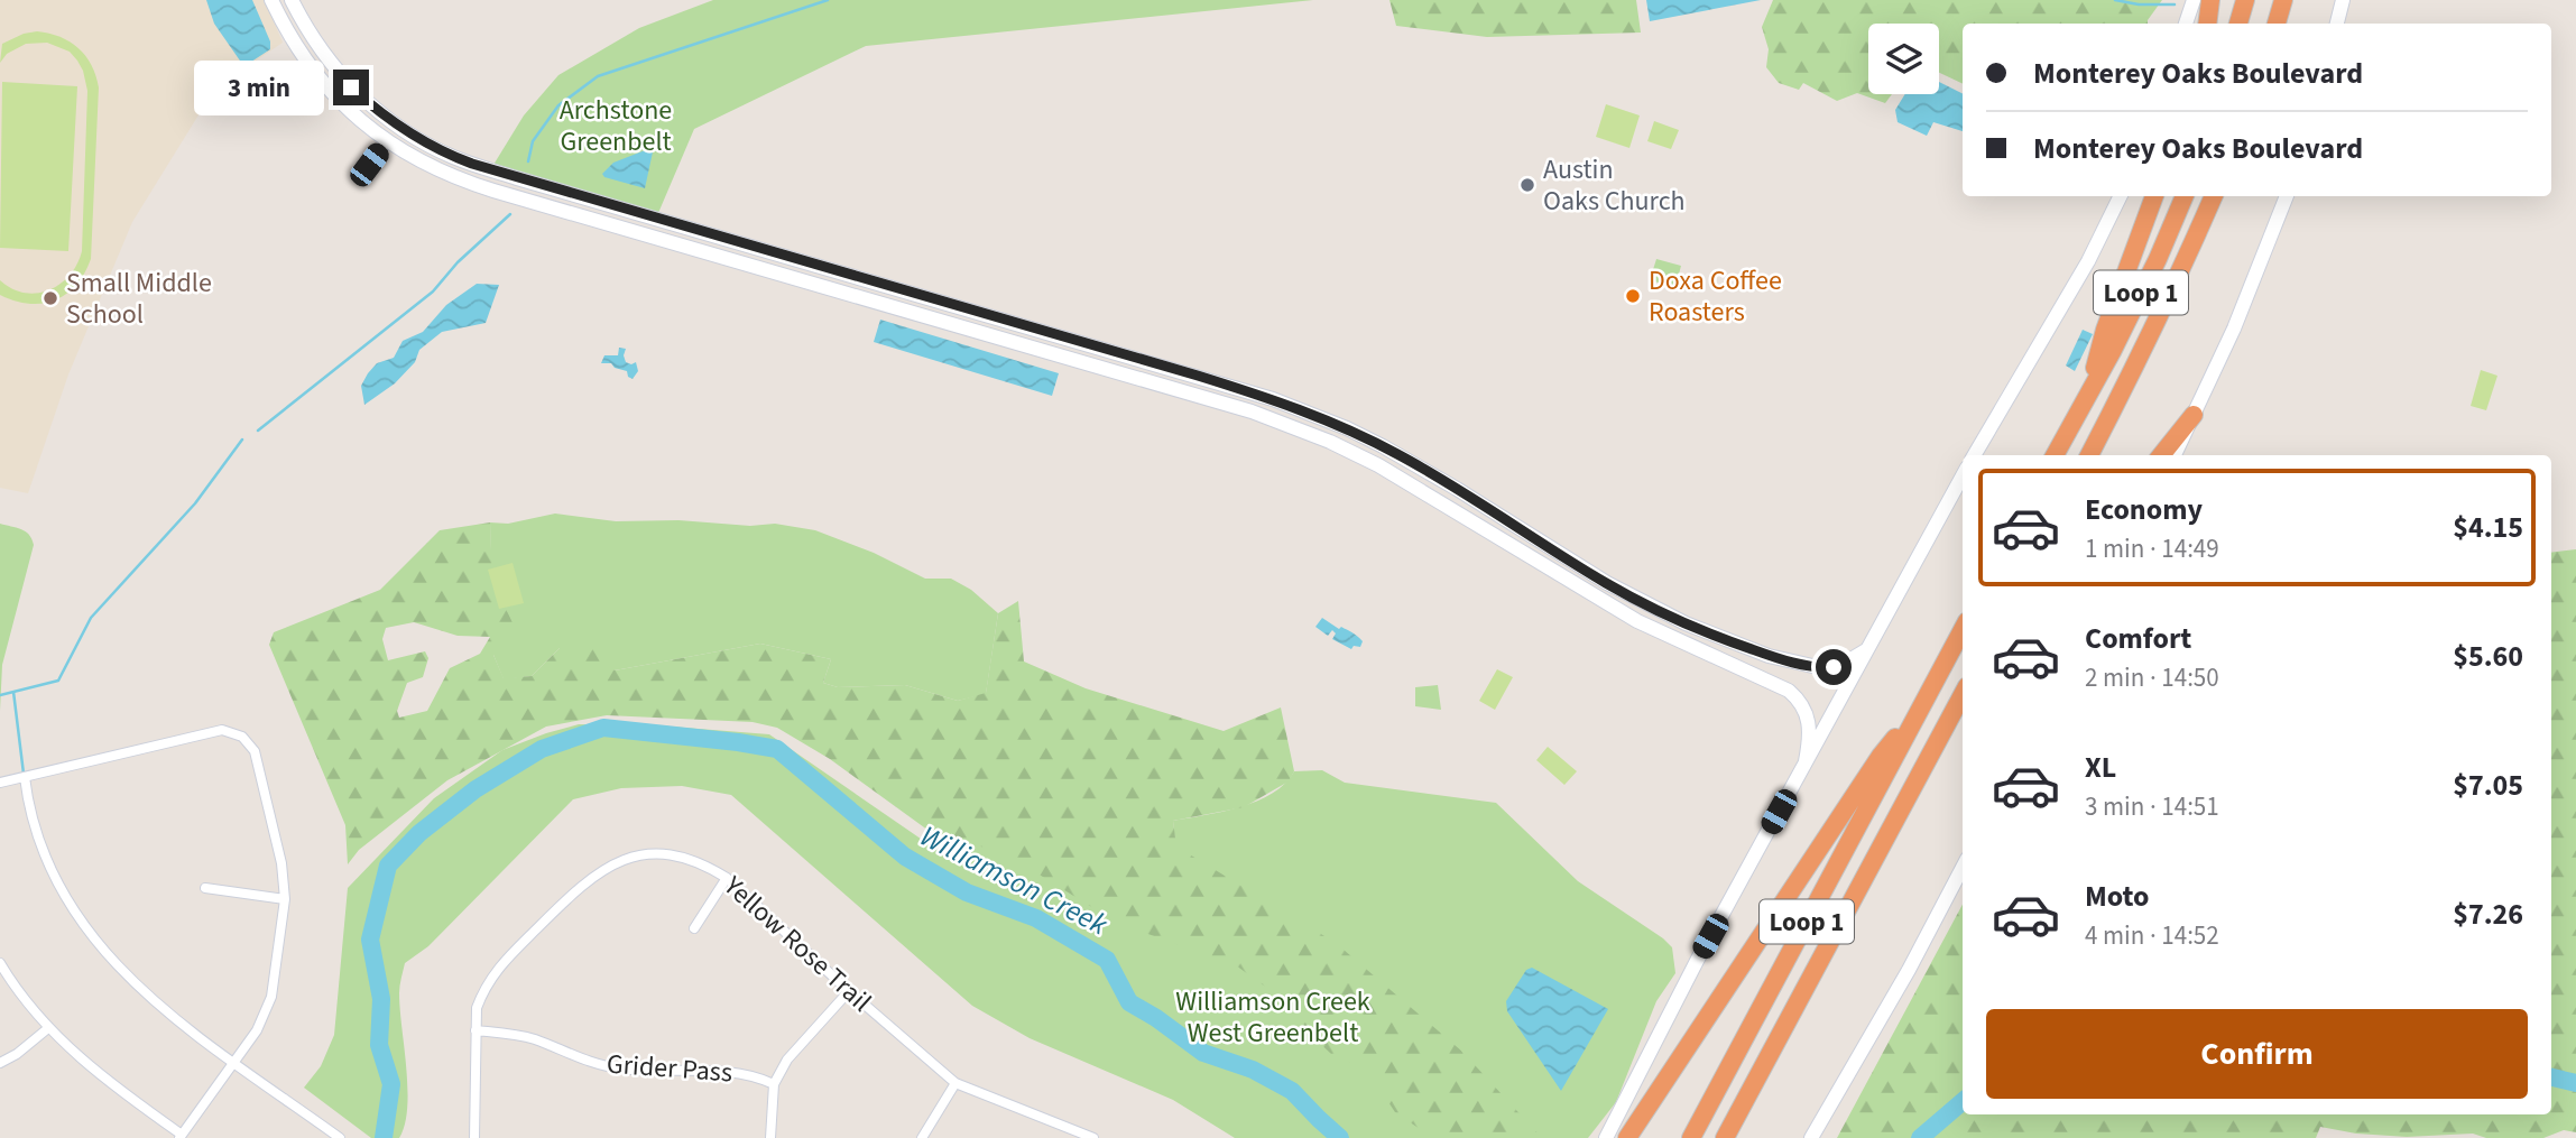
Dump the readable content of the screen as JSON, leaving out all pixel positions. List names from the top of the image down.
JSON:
{
  "streets": {
    "highway": ["Loop 1"],
    "street": ["Yellow Rose Trail", "Grider Pass"]
  },
  "crossings": [
    ["Yellow Rose Trail", "Grider Pass"]
  ],
  "water": ["Williamson Creek"],
  "parks": ["Archstone Greenbelt", "Williamson Creek West Greenbelt"],
  "places": ["Austin Oaks Church", "Doxa Coffee Roasters", "Small Middle School"],
  "page": {
    "banner": ["Monterey Oaks Boulevard", "Monterey Oaks Boulevard"],
    "bubble": "3 min",
    "list": [
      {
        "name": "Economy",
        "note": "1 min · 14:49",
        "value": "$4.15"
      },
      {
        "name": "Comfort",
        "note": "2 min · 14:50",
        "value": "$5.60"
      },
      {
        "name": "XL",
        "note": "3 min · 14:51",
        "value": "$7.05"
      },
      {
        "name": "Moto",
        "note": "4 min · 14:52",
        "value": "$7.26"
      }
    ],
    "buttons": "Confirm"
  }
}
